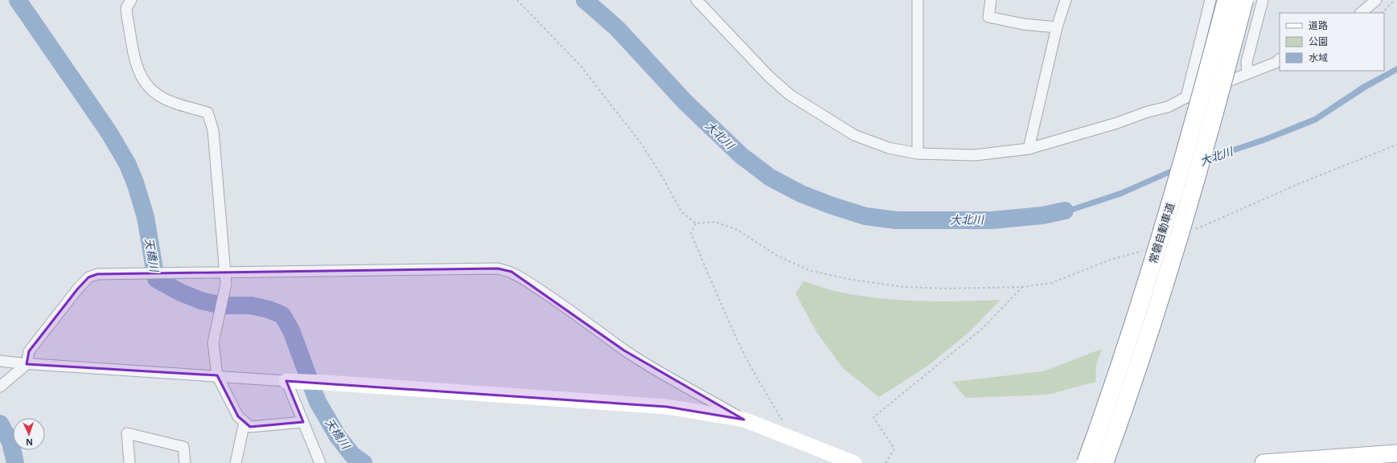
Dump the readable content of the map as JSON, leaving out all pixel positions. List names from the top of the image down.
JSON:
{
  "streets": {
    "highway": ["常磐自動車道"]
  },
  "water": ["大北川", "天橋川"],
  "legend": ["道路", "公園", "水域"],
  "north": "bottom"
}
